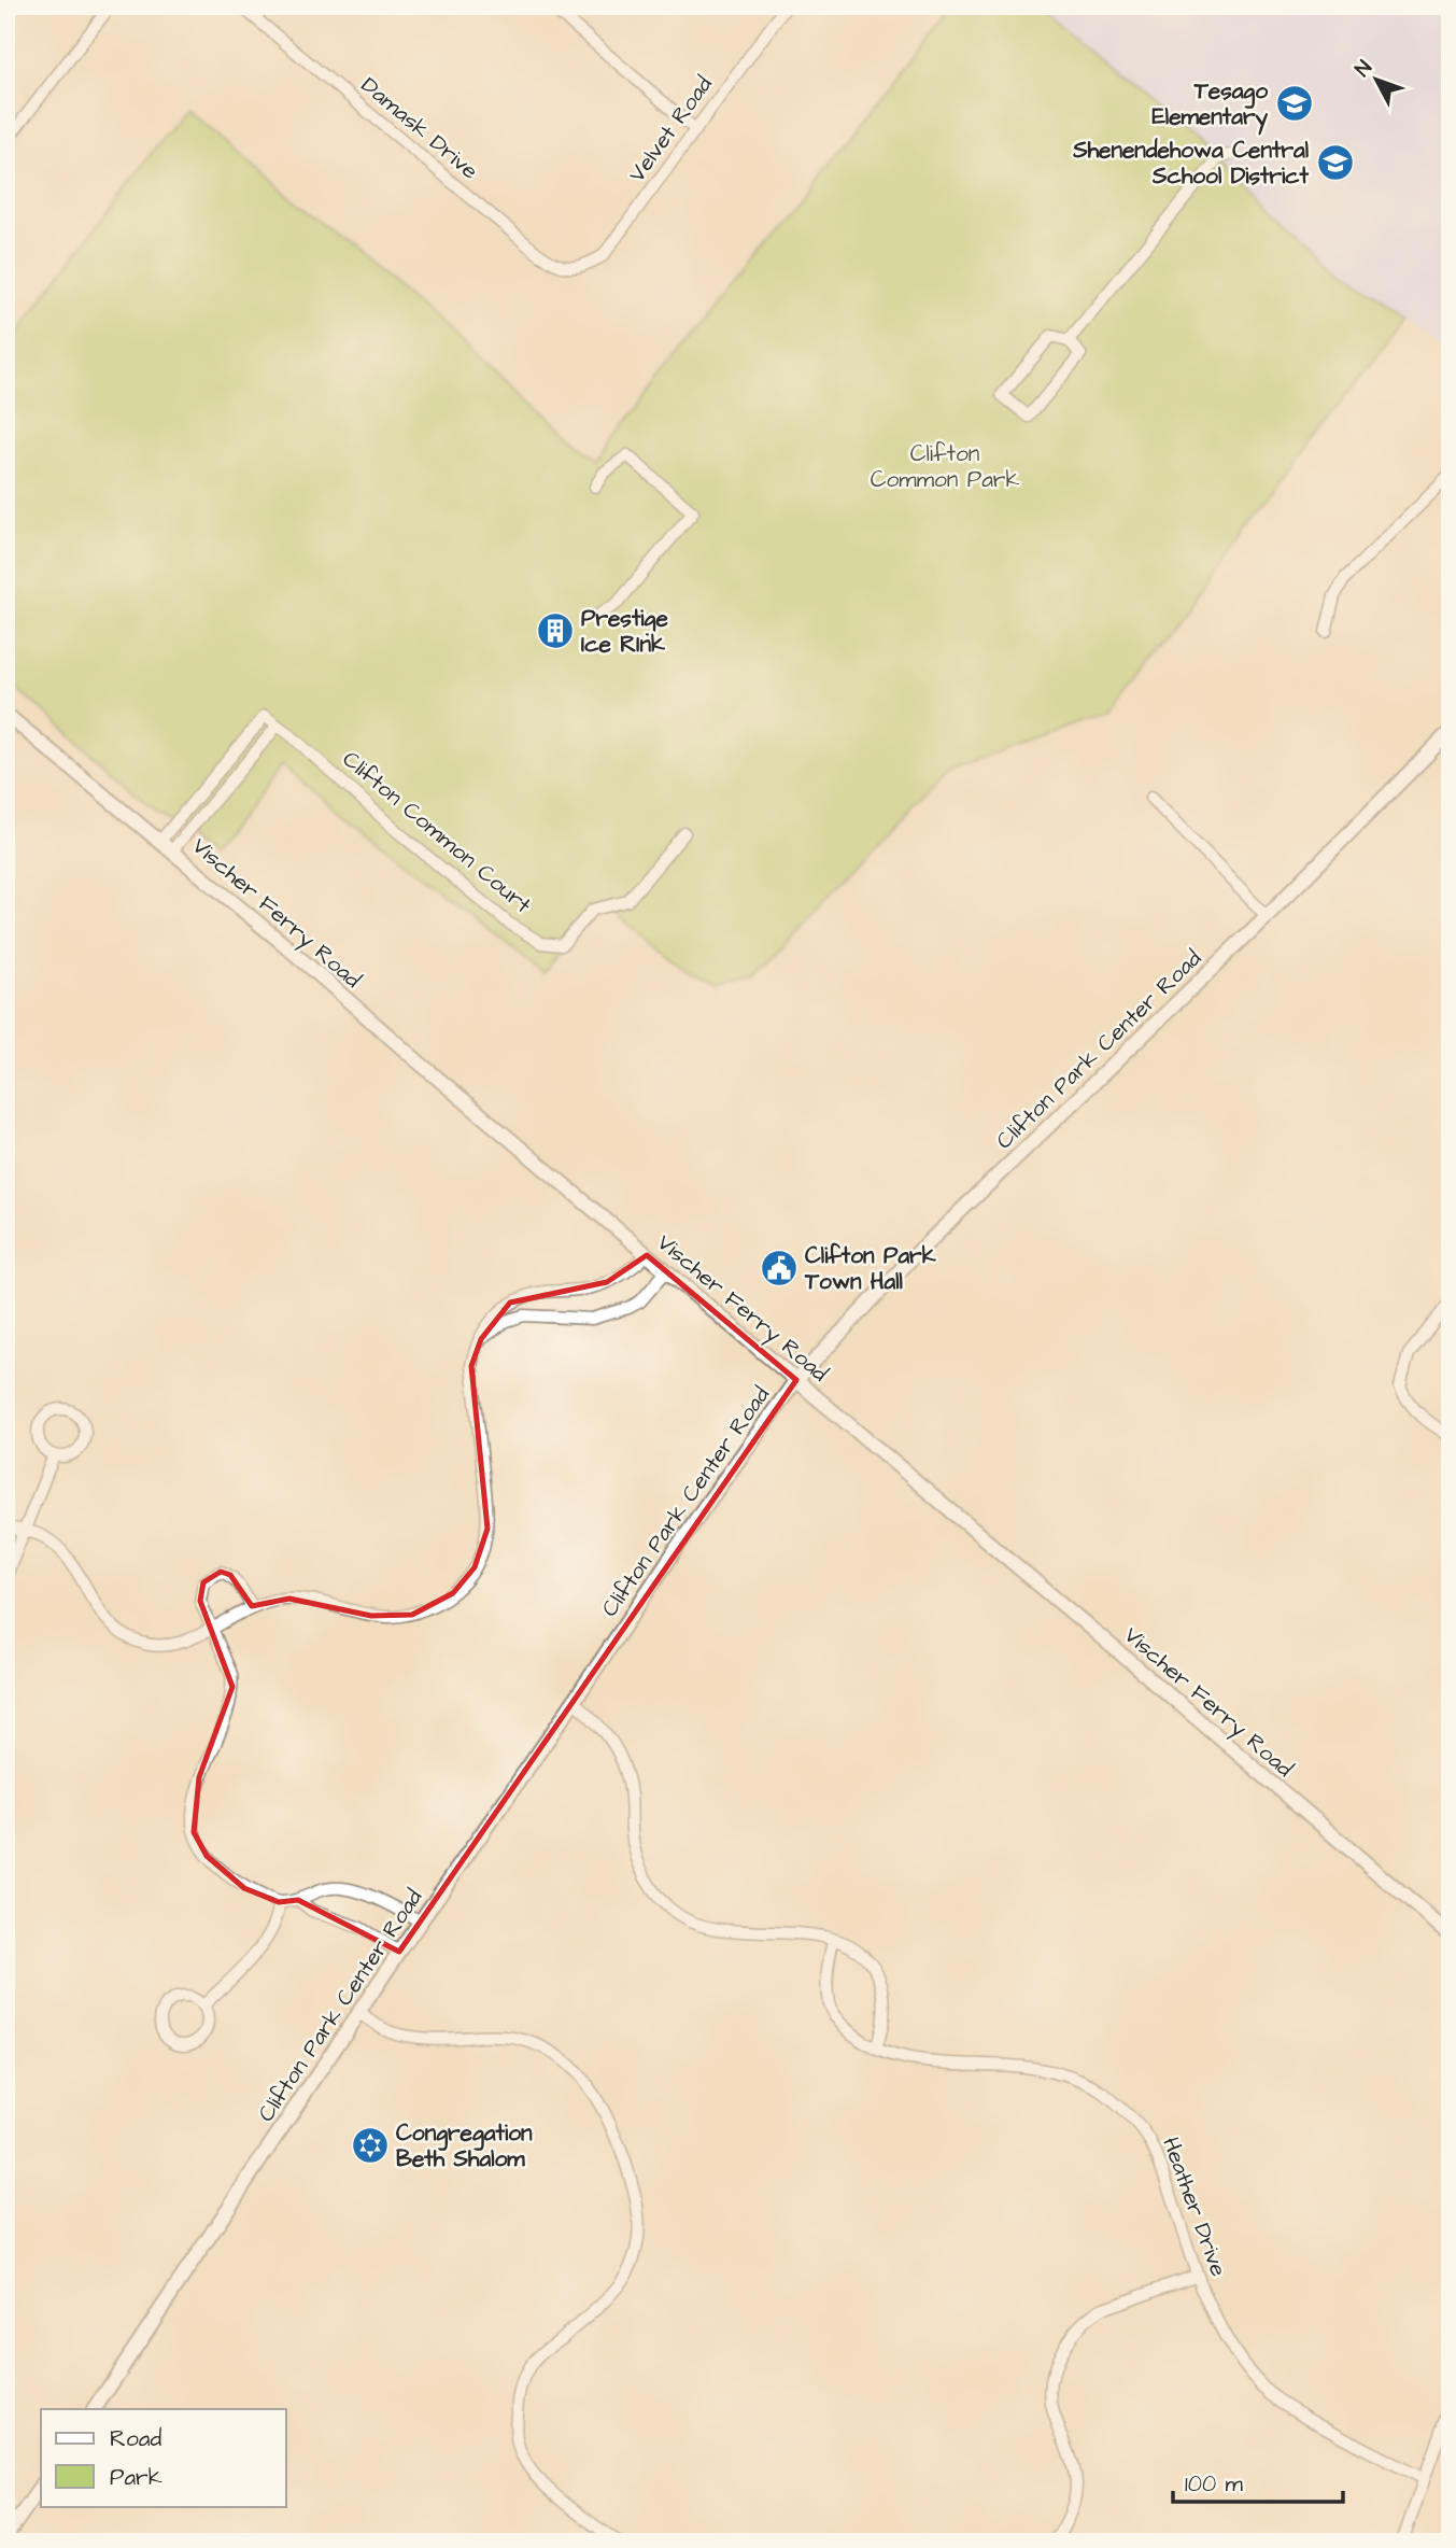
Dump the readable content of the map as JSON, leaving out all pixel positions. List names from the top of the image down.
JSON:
{
  "streets": {
    "street": [
      "Damask Drive",
      "Velvet Road",
      "Clifton Common Court",
      "Vischer Ferry Road",
      "Clifton Park Center Road",
      "Heather Drive"
    ]
  },
  "crossings": [
    ["Damask Drive", "Velvet Road"],
    ["Clifton Common Court", "Vischer Ferry Road"],
    ["Vischer Ferry Road", "Clifton Park Center Road"]
  ],
  "parks": ["Clifton Common Park"],
  "places": {
    "school or university": ["Tesago Elementary", "Shenendehowa Central School District"],
    "building": ["Prestige Ice RInk"],
    "public building": ["Clifton Park Town Hall"],
    "synagogue": ["Congregation Beth Shalom"]
  },
  "legend": ["Road", "Park"],
  "scale_bar": "100 m",
  "north": "top left"
}
